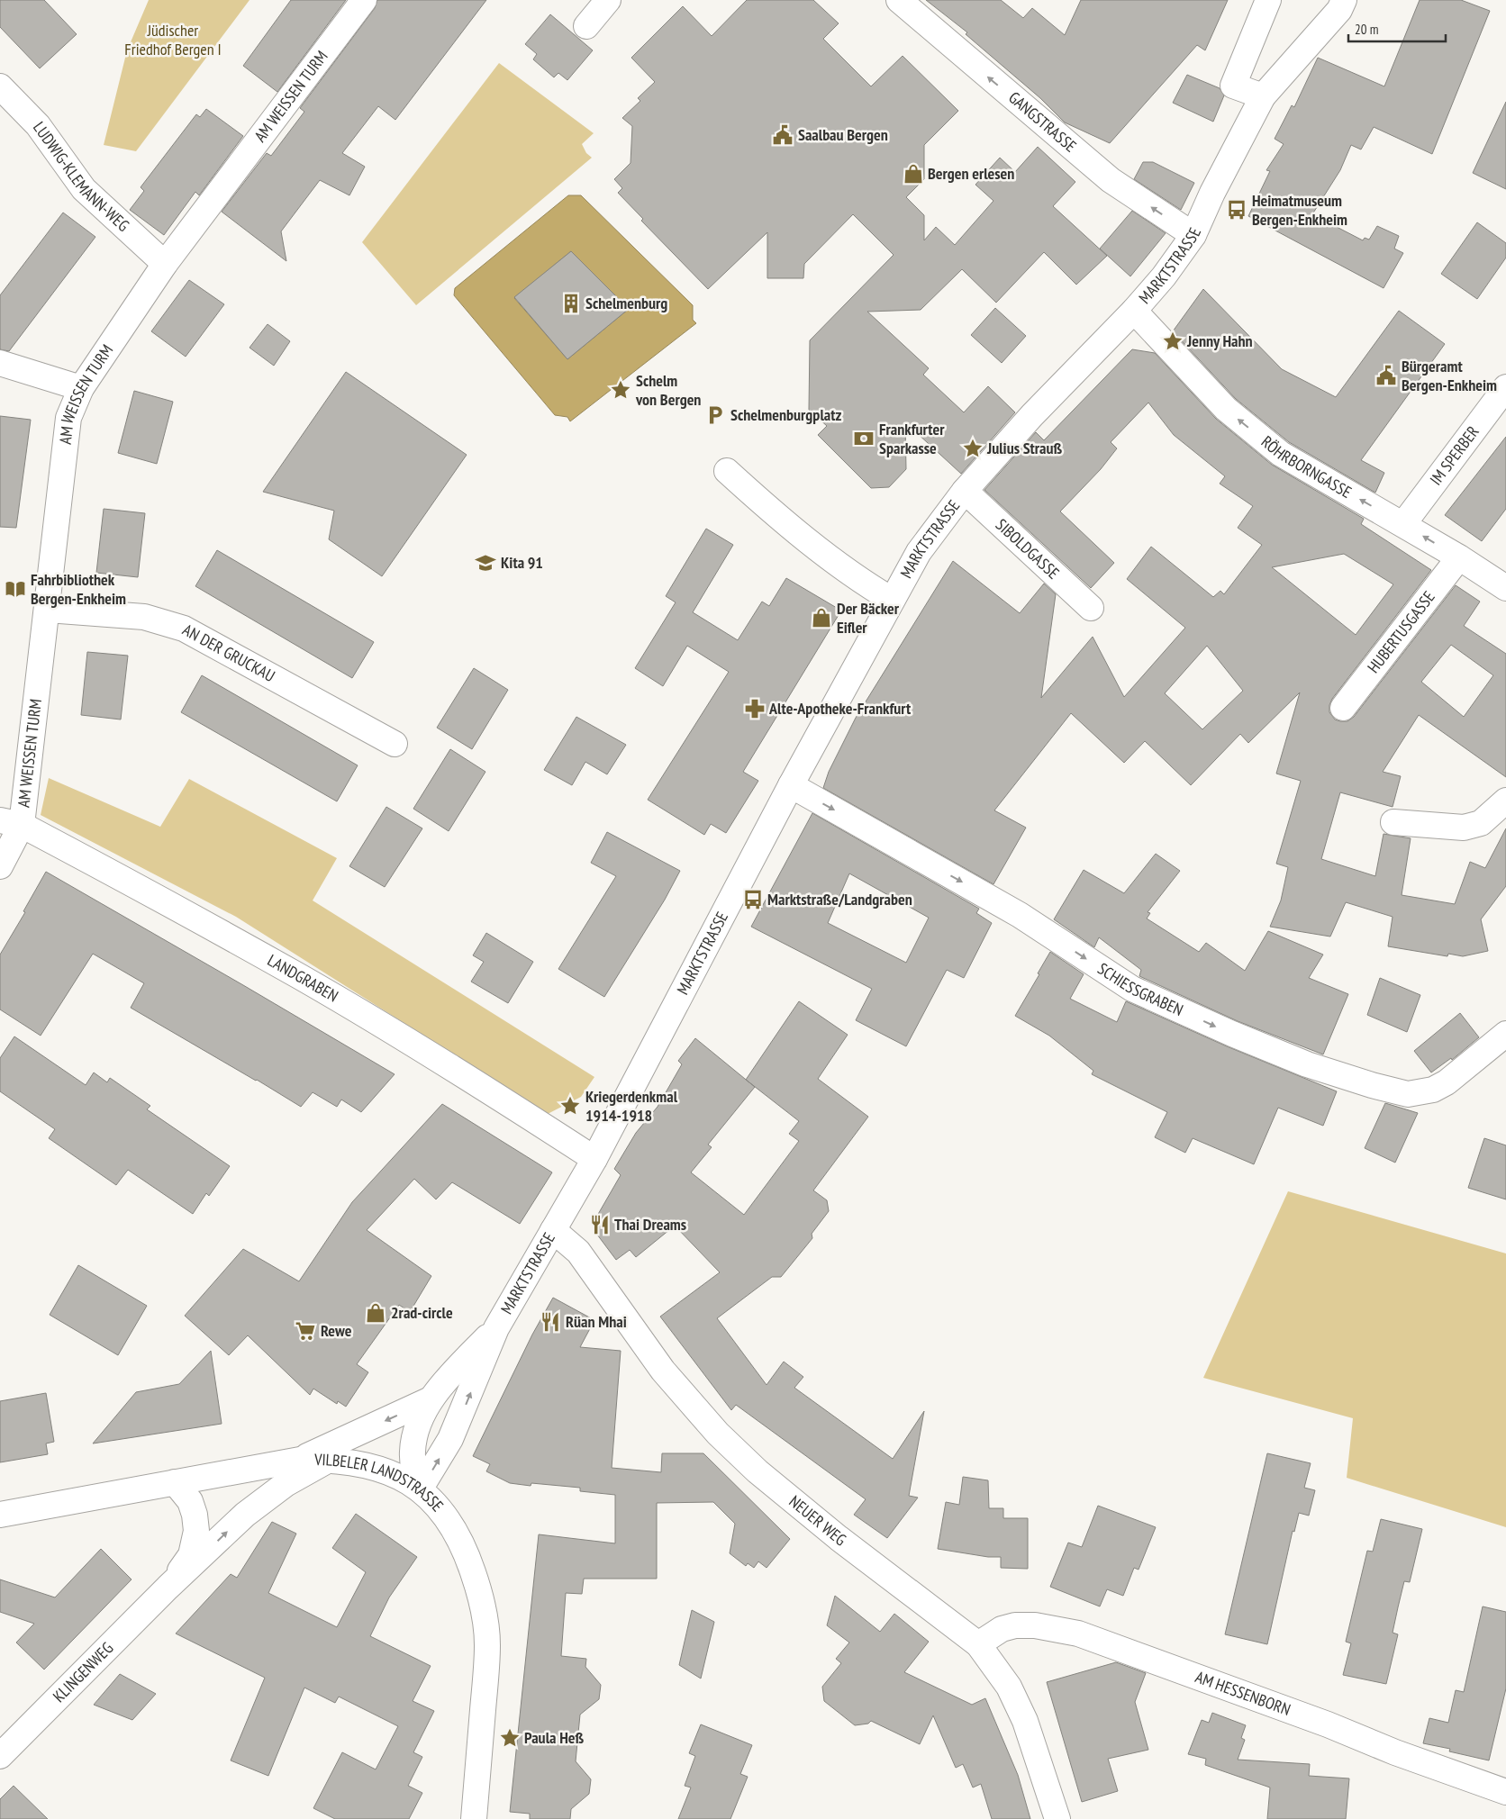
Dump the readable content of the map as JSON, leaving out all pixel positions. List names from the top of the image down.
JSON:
{
  "streets": {
    "street": [
      "AM WEISSEN TURM",
      "GANGSTRASSE",
      "LUDWIG-KLEMANN-WEG",
      "MARKTSTRASSE",
      "IM SPERBER",
      "RÖHRBORNGASSE",
      "SIBOLDGASSE",
      "HUBERTUSGASSE",
      "AN DER GRUCKAU",
      "LANDGRABEN",
      "SCHIESSGRABEN",
      "VILBELER LANDSTRASSE",
      "NEUER WEG",
      "KLINGENWEG",
      "AM HESSENBORN"
    ]
  },
  "crossings": [
    ["AM WEISSEN TURM", "LUDWIG-KLEMANN-WEG"],
    ["AM WEISSEN TURM", "AN DER GRUCKAU"],
    ["AM WEISSEN TURM", "LANDGRABEN"],
    ["GANGSTRASSE", "MARKTSTRASSE"],
    ["MARKTSTRASSE", "RÖHRBORNGASSE"],
    ["MARKTSTRASSE", "SIBOLDGASSE"],
    ["MARKTSTRASSE", "LANDGRABEN"],
    ["MARKTSTRASSE", "SCHIESSGRABEN"],
    ["MARKTSTRASSE", "VILBELER LANDSTRASSE"],
    ["MARKTSTRASSE", "NEUER WEG"],
    ["IM SPERBER", "RÖHRBORNGASSE"],
    ["RÖHRBORNGASSE", "HUBERTUSGASSE"],
    ["VILBELER LANDSTRASSE", "KLINGENWEG"],
    ["NEUER WEG", "AM HESSENBORN"]
  ],
  "one_way": [
    "GANGSTRASSE",
    "RÖHRBORNGASSE",
    "SCHIESSGRABEN",
    "KLINGENWEG"
  ],
  "parks": ["Jüdischer Friedhof Bergen I"],
  "places": {
    "public building": ["Saalbau Bergen", "Bürgeramt Bergen-Enkheim"],
    "shop": ["Bergen erlesen", "Der Bäcker Eifler", "2rad-circle"],
    "bus stop": ["Heimatmuseum Bergen-Enkheim", "Marktstraße/Landgraben"],
    "building": ["Schelmenburg"],
    "place": [
      "Jenny Hahn",
      "Schelm von Bergen",
      "Julius Strauß",
      "Kriegerdenkmal 1914-1918",
      "Paula Heß"
    ],
    "parking": ["Schelmenburgplatz"],
    "bank": ["Frankfurter Sparkasse"],
    "school or university": ["Kita 91"],
    "library": ["Fahrbibliothek Bergen-Enkheim"],
    "pharmacy": ["Alte-Apotheke-Frankfurt"],
    "restaurant": ["Thai Dreams", "Rüan Mhai"],
    "supermarket": ["Rewe"]
  },
  "scale_bar": "20 m"
}
